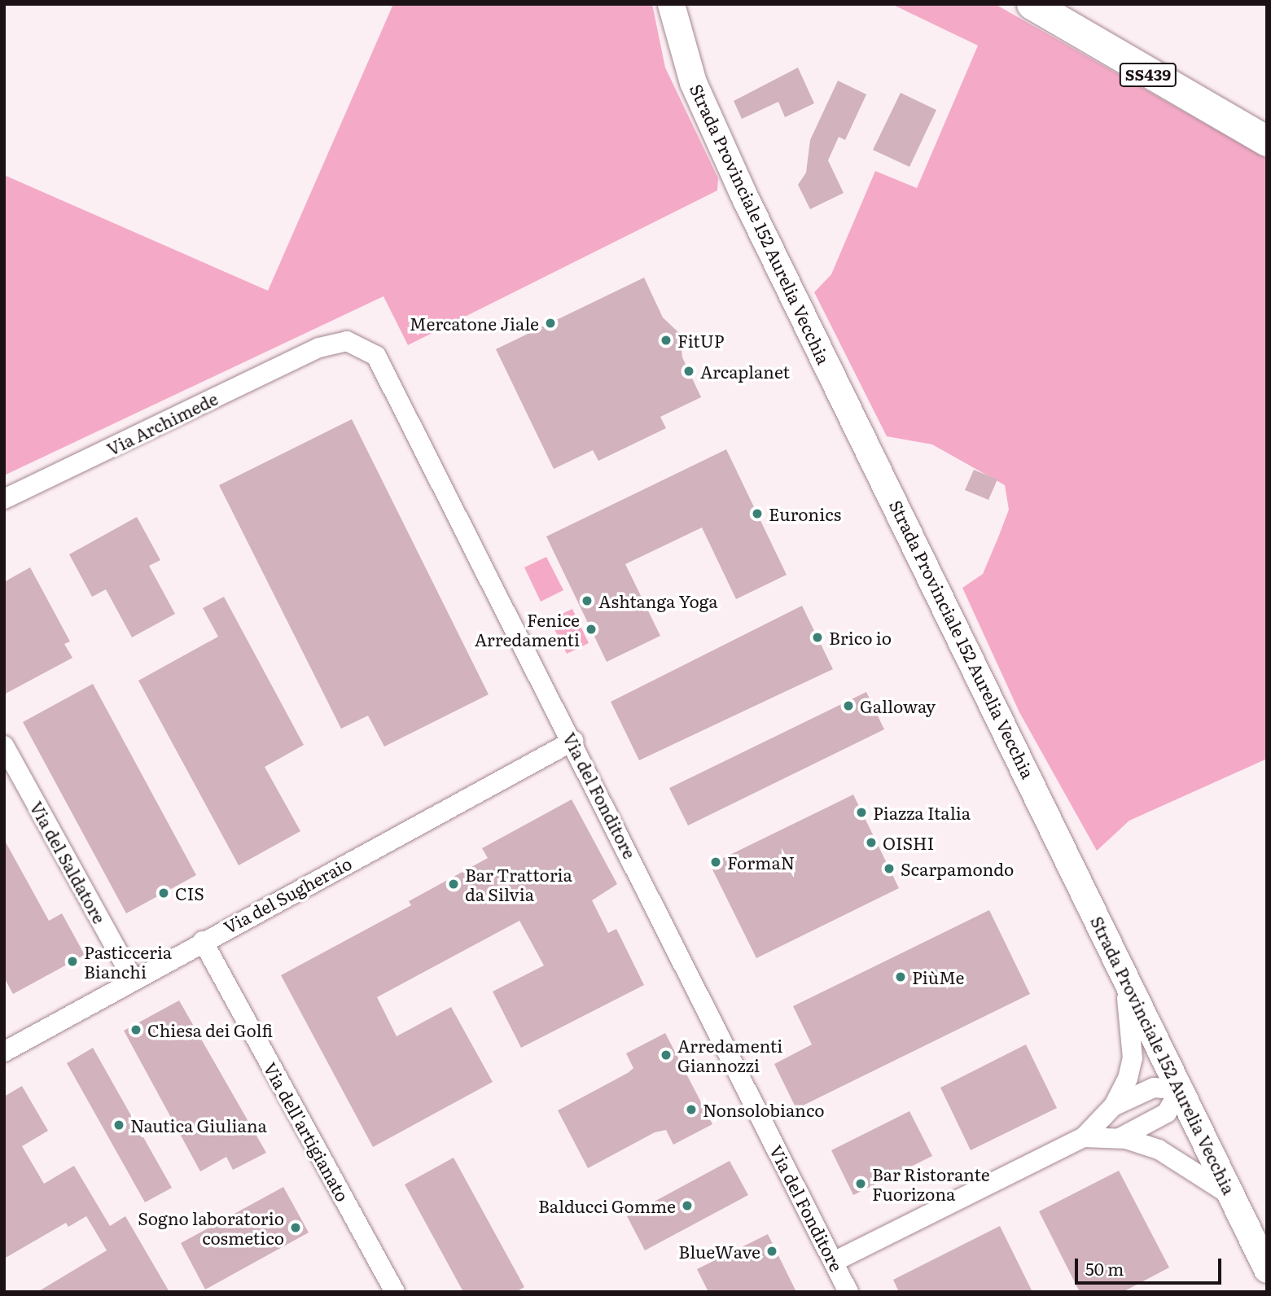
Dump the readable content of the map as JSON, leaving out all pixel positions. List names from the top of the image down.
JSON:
{
  "streets": {
    "main road": ["SS439", "Strada Provinciale 152 Aurelia Vecchia"],
    "street": [
      "Via Archimede",
      "Via del Fonditore",
      "Via del Saldatore",
      "Via del Sugheraio",
      "Via dell'artigianato"
    ]
  },
  "crossings": [
    ["Via Archimede", "Via del Fonditore"],
    ["Via del Fonditore", "Via del Sugheraio"],
    ["Via del Saldatore", "Via del Sugheraio"],
    ["Via del Sugheraio", "Via dell'artigianato"]
  ],
  "places": [
    "Mercatone Jiale",
    "FitUP",
    "Arcaplanet",
    "Euronics",
    "Ashtanga Yoga",
    "Fenice Arredamenti",
    "Brico io",
    "Galloway",
    "Piazza Italia",
    "OISHI",
    "FormaN",
    "Scarpamondo",
    "Bar Trattoria da Silvia",
    "CIS",
    "Pasticceria Bianchi",
    "PiùMe",
    "Chiesa dei Golfi",
    "Arredamenti Giannozzi",
    "Nonsolobianco",
    "Nautica Giuliana",
    "Bar Ristorante Fuorizona",
    "Balducci Gomme",
    "Sogno laboratorio cosmetico",
    "BlueWave"
  ],
  "scale_bar": "50 m"
}
